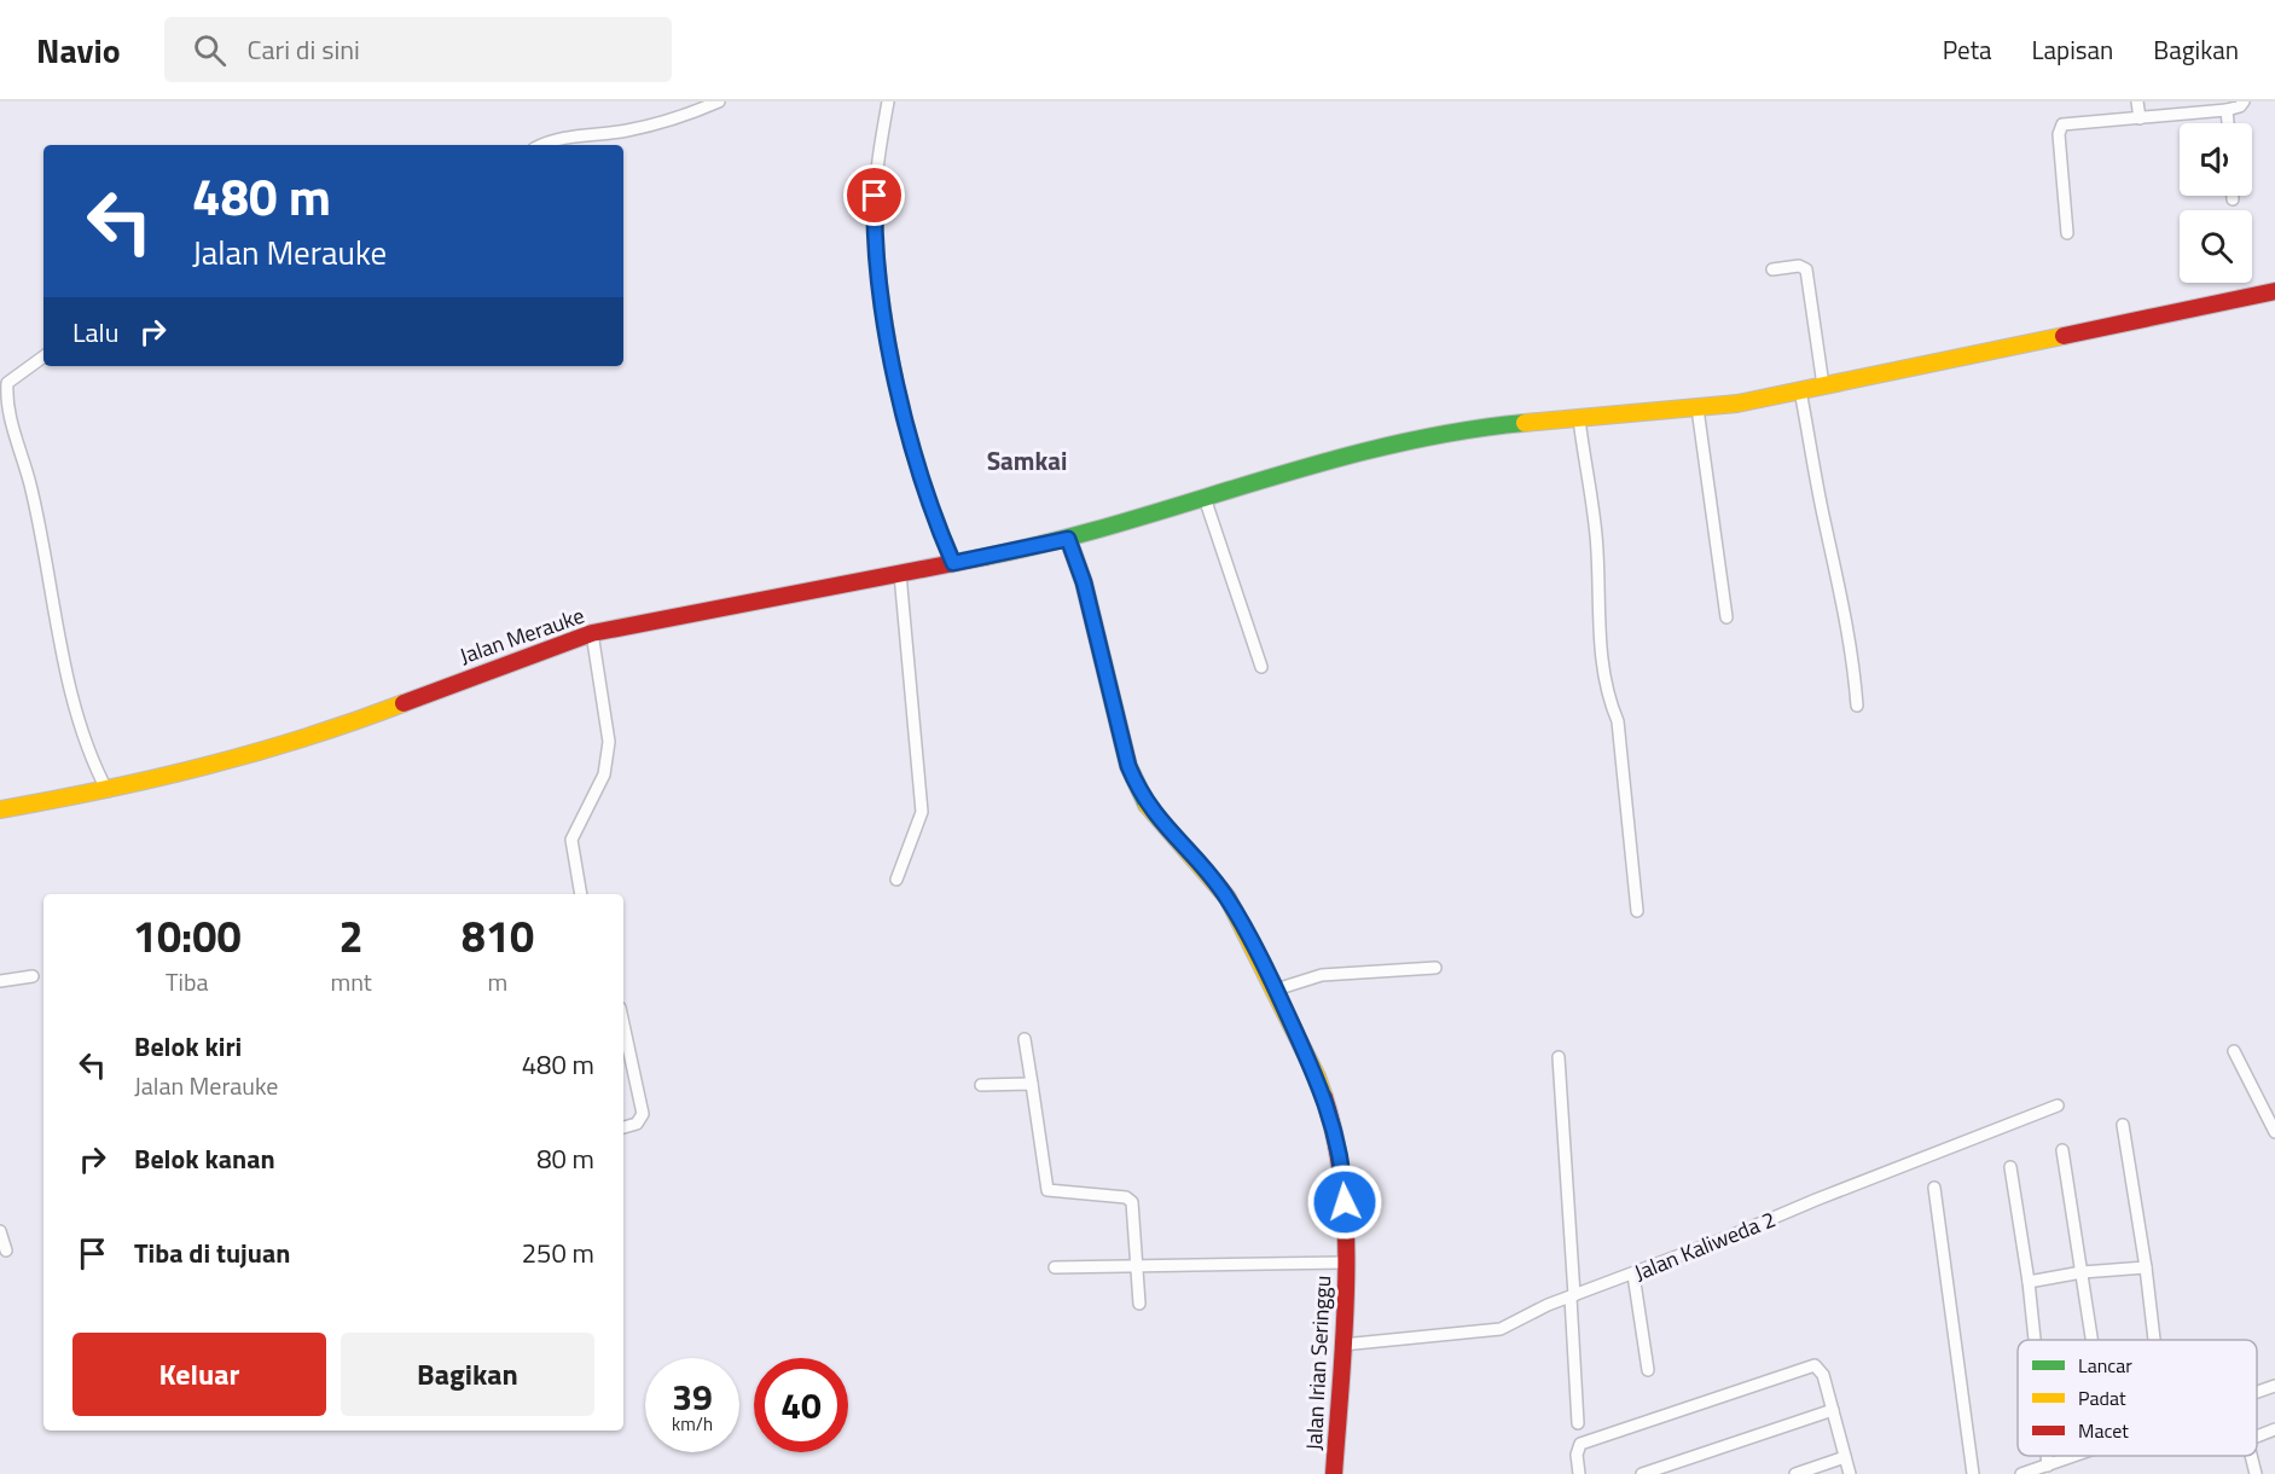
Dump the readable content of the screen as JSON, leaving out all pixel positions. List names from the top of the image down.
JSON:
{
  "streets": {
    "street": ["Jalan Merauke", "Jalan Kaliweda 2", "Jalan Irian Seringgu"]
  },
  "crossings": [
    ["Jalan Merauke", "Jalan Irian Seringgu"],
    ["Jalan Kaliweda 2", "Jalan Irian Seringgu"]
  ],
  "districts": ["Samkai"],
  "legend": ["Lancar", "Padat", "Macet"],
  "page": {
    "header": "Navio",
    "search": "Cari di sini",
    "nav": ["Peta", "Lapisan", "Bagikan"],
    "turn": ["480 m", "Jalan Merauke"],
    "then": "Lalu",
    "eta": [
      "10:00",
      "Tiba",
      "2",
      "mnt",
      "810",
      "m"
    ],
    "list": [
      {
        "name": "Belok kiri",
        "note": "Jalan Merauke",
        "value": "480 m"
      },
      {
        "name": "Belok kanan",
        "value": "80 m"
      },
      {
        "name": "Tiba di tujuan",
        "value": "250 m"
      }
    ],
    "buttons": ["Keluar", "Bagikan"],
    "speed": "39 km/h",
    "limit": "40"
  }
}
